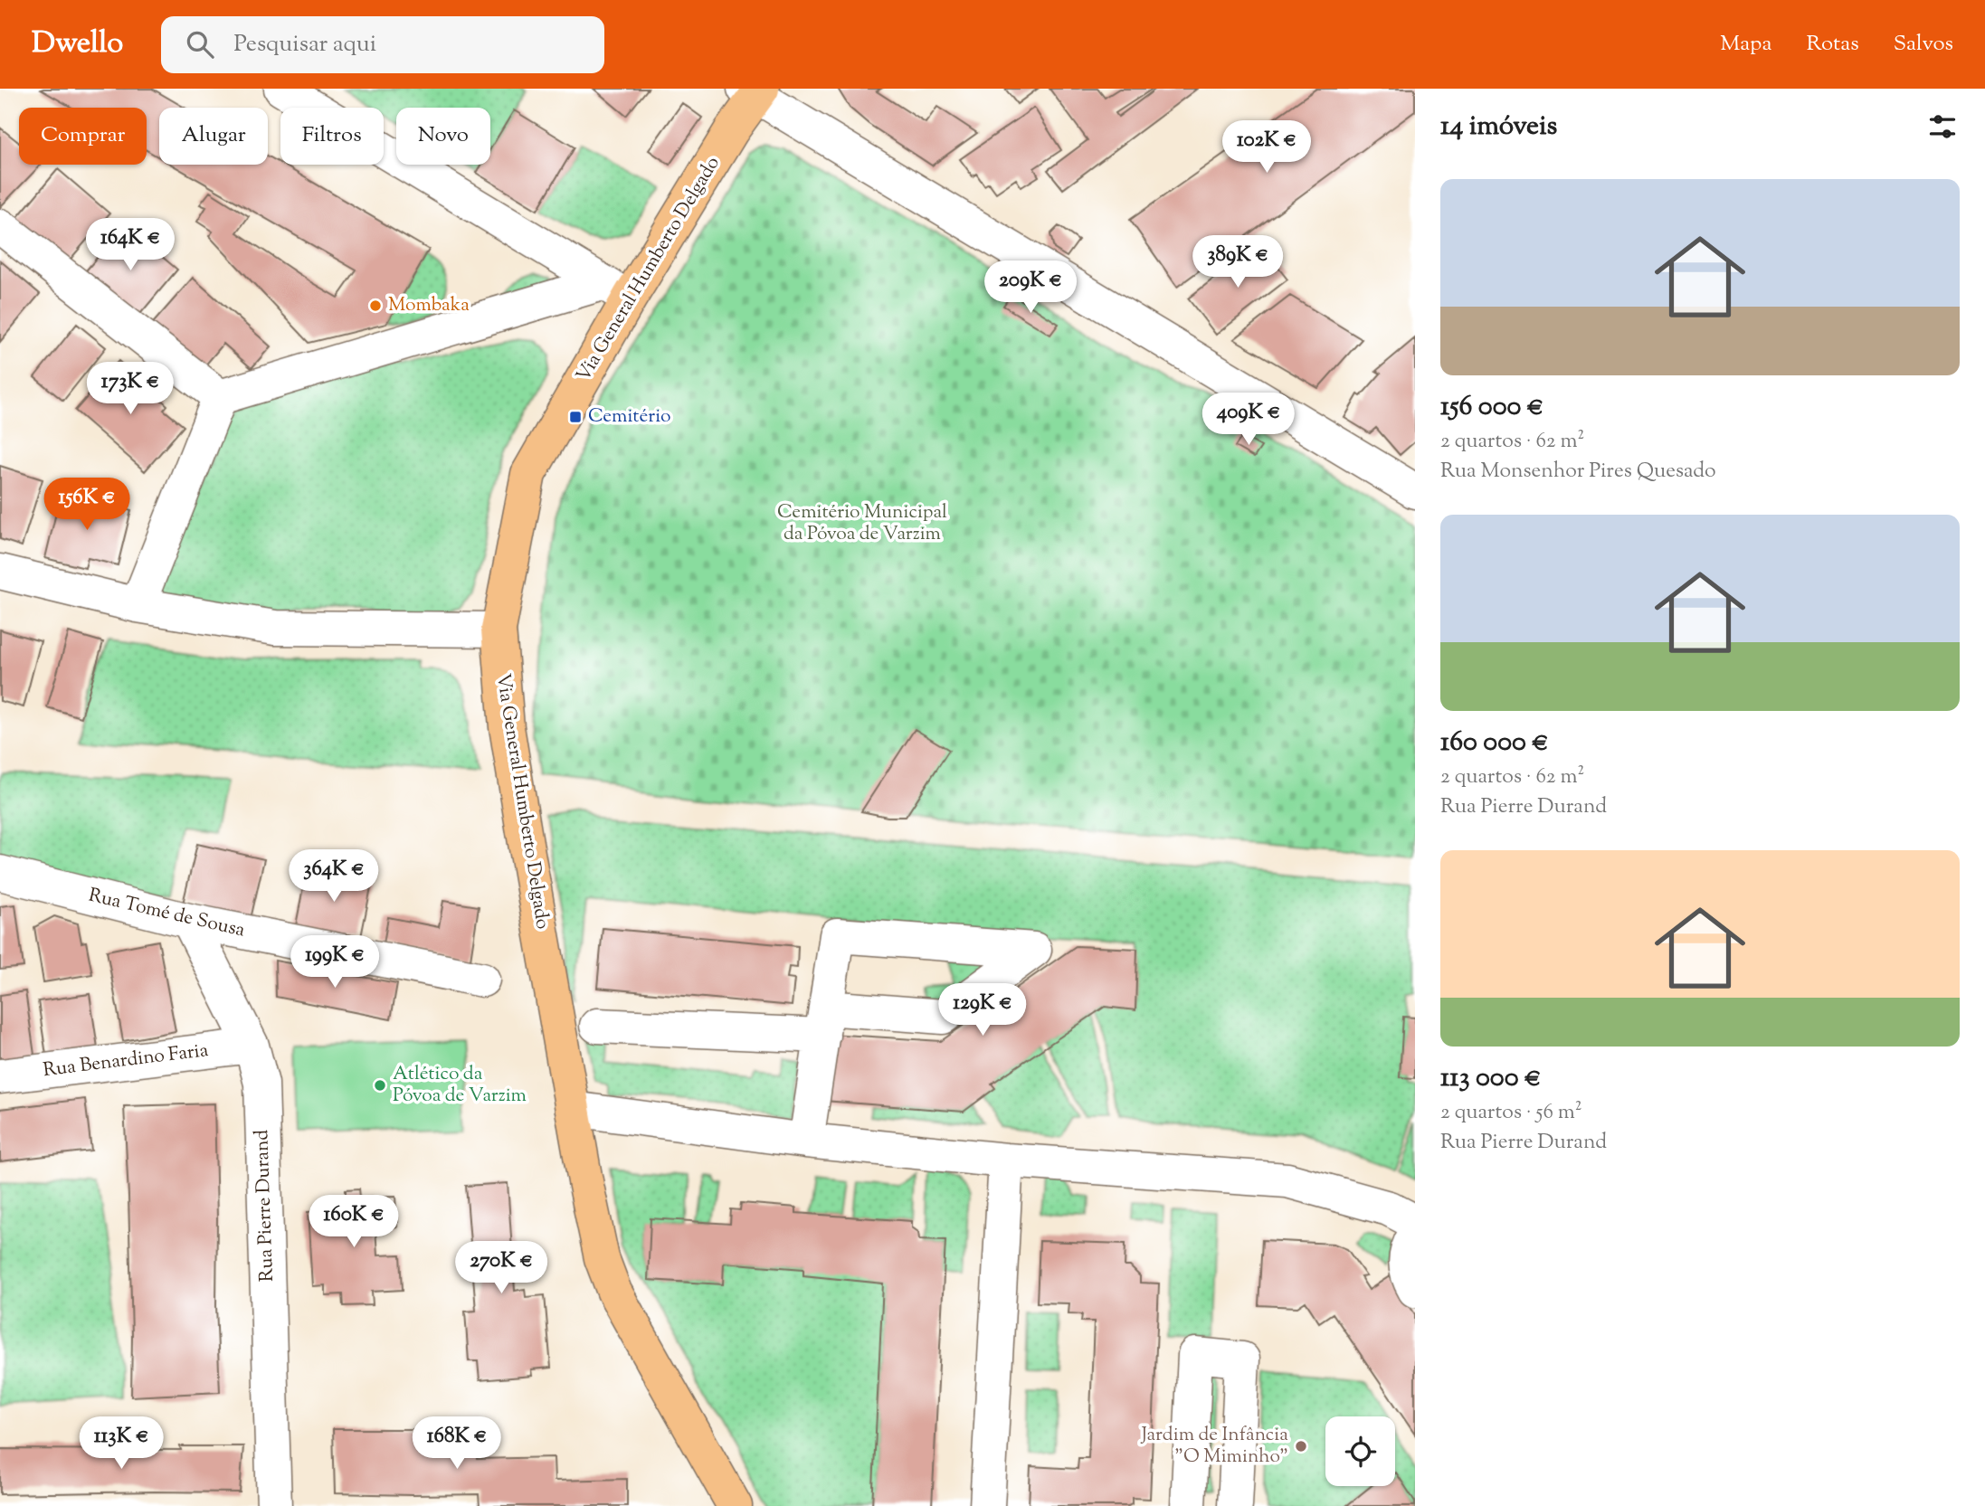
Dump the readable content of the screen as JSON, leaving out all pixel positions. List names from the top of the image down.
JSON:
{
  "streets": {
    "main road": ["Via General Humberto Delgado"],
    "street": ["Rua Tomé de Sousa", "Rua Benardino Faria", "Rua Pierre Durand"]
  },
  "crossings": [
    ["Rua Tomé de Sousa", "Rua Pierre Durand"],
    ["Rua Benardino Faria", "Rua Pierre Durand"]
  ],
  "parks": ["Cemitério Municipal da Póvoa de Varzim"],
  "places": {
    "other": ["Mombaka", "Atlético da Póvoa de Varzim", "Jardim de Infância \"O Miminho\""],
    "transit": ["Cemitério"]
  },
  "page": {
    "header": "Dwello",
    "search": "Pesquisar aqui",
    "nav": ["Mapa", "Rotas", "Salvos"],
    "heading": "14 imóveis",
    "chip": [
      "Comprar",
      "Alugar",
      "Filtros",
      "Novo"
    ],
    "price": [
      "102K €",
      "164K €",
      "389K €",
      "209K €",
      "173K €",
      "409K €",
      "156K €",
      "364K €",
      "199K €",
      "129K €",
      "160K €",
      "270K €",
      "113K €",
      "168K €"
    ],
    "list": [
      {
        "name": "156 000 €",
        "note": "2 quartos · 62 m² · Rua Monsenhor Pires Quesado"
      },
      {
        "name": "160 000 €",
        "note": "2 quartos · 62 m² · Rua Pierre Durand"
      },
      {
        "name": "113 000 €",
        "note": "2 quartos · 56 m² · Rua Pierre Durand"
      }
    ]
  }
}
